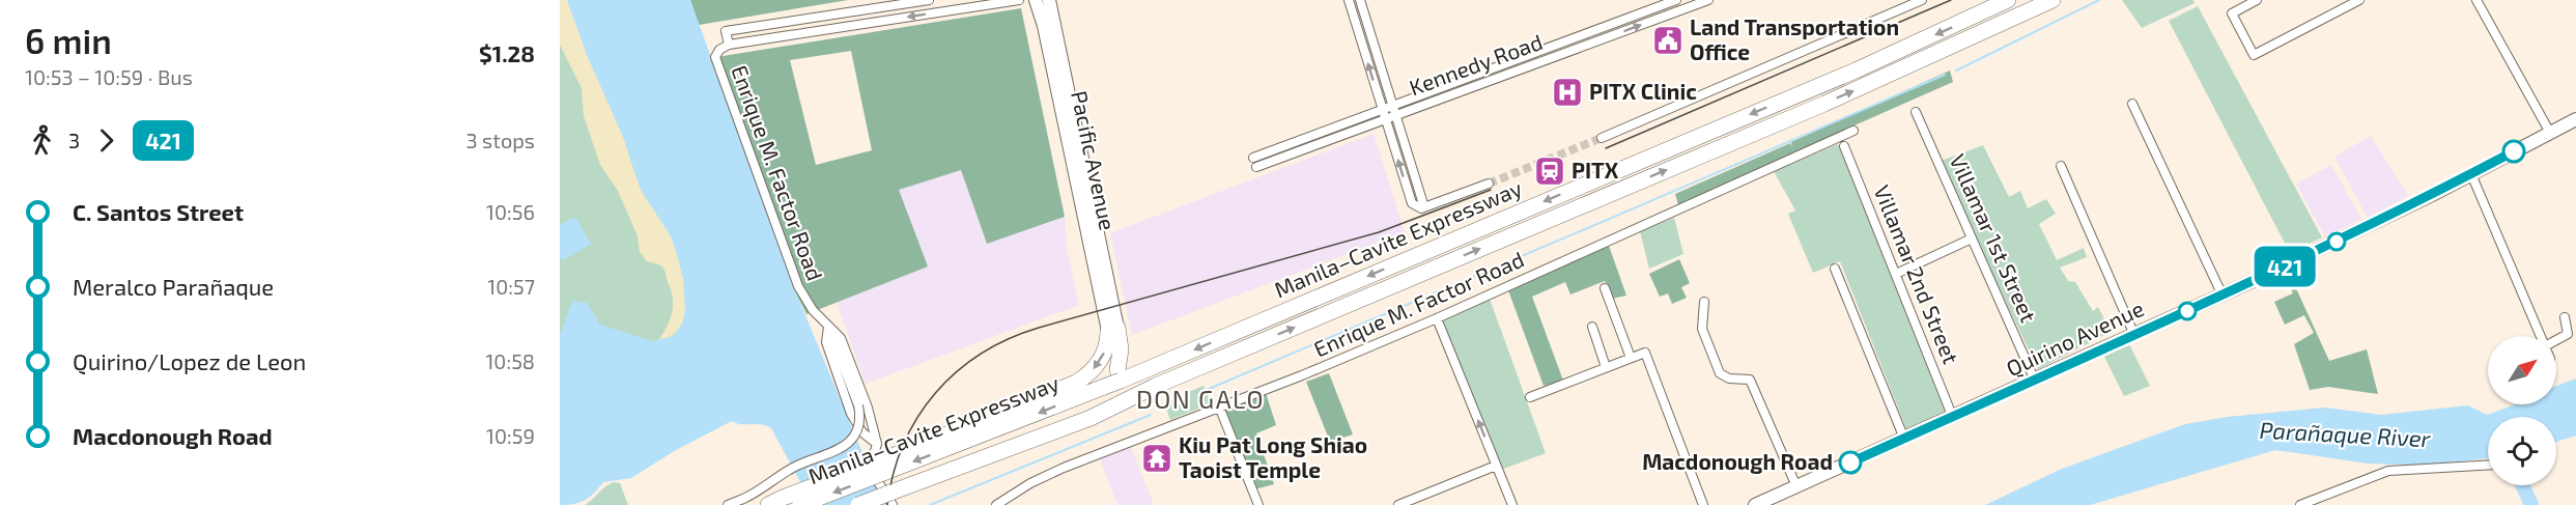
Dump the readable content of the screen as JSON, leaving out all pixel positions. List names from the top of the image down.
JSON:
{
  "streets": {
    "highway": ["Manila–Cavite Expressway"],
    "main road": ["Pacific Avenue", "Quirino Avenue"],
    "street": [
      "Kennedy Road",
      "Enrique M. Factor Road",
      "Villamar 1st Street",
      "Villamar 2nd Street"
    ]
  },
  "crossings": [
    ["Enrique M. Factor Road", "Manila–Cavite Expressway"],
    ["Villamar 1st Street", "Quirino Avenue"],
    ["Villamar 2nd Street", "Quirino Avenue"]
  ],
  "districts": ["DON GALO"],
  "water": ["Parañaque River"],
  "places": {
    "public building": ["Land Transportation Office"],
    "hospital": ["PITX Clinic"],
    "station": ["PITX"],
    "temple": ["Kiu Pat Long Shiao Taoist Temple"],
    "other": ["Macdonough Road"]
  },
  "lines": ["bus line 421"],
  "north": "top right",
  "page": {
    "heading": ["6 min", "10:53 – 10:59 · Bus", "$1.28"],
    "on_map": "421",
    "legs": ["3", "421", "3 stops"],
    "list": [
      {
        "name": "C. Santos Street",
        "value": "10:56"
      },
      {
        "name": "Meralco Parañaque",
        "value": "10:57"
      },
      {
        "name": "Quirino/Lopez de Leon",
        "value": "10:58"
      },
      {
        "name": "Macdonough Road",
        "value": "10:59"
      }
    ]
  }
}
